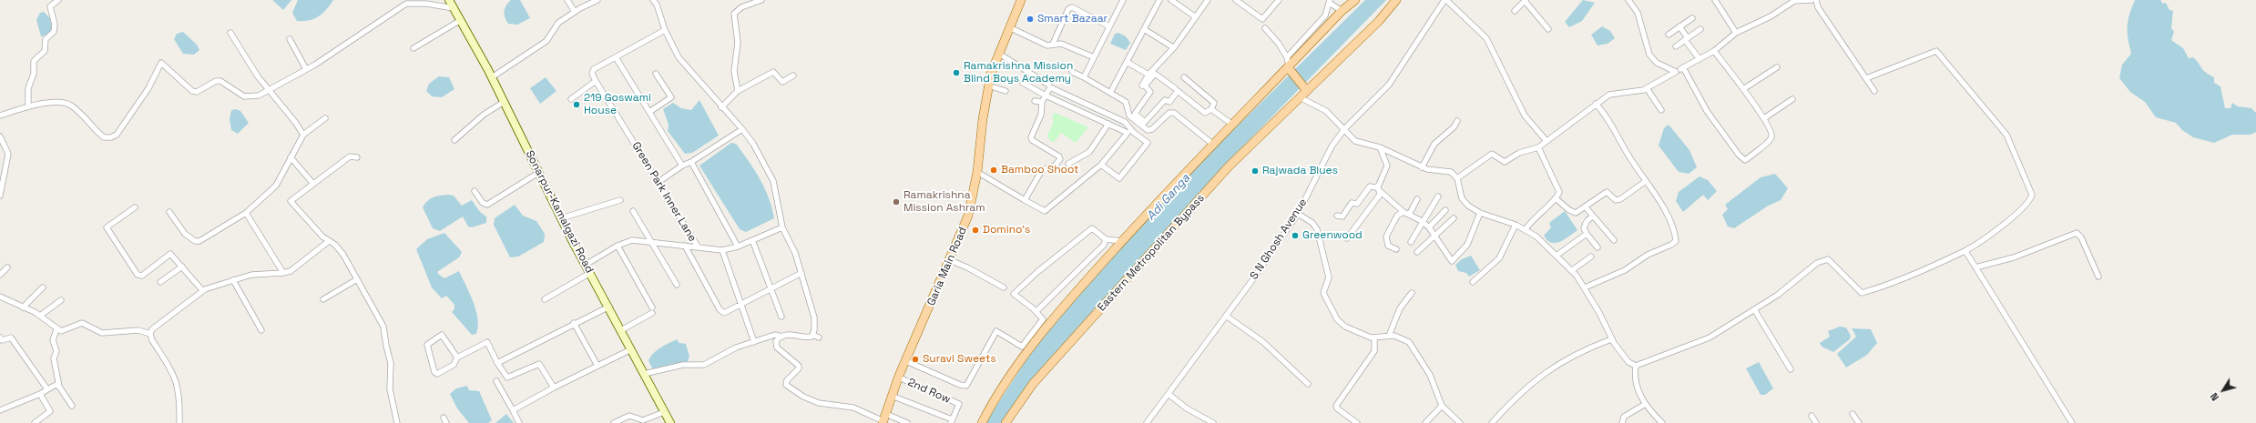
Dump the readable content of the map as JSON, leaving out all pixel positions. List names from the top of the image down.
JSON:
{
  "streets": {
    "main road": ["Sonarpur-Kamalgazi Road", "Eastern Metropolitan Bypass", "Garia Main Road"],
    "street": ["Green Park Inner Lane", "S N Ghosh Avenue", "2nd Row"]
  },
  "crossings": [
    ["Green Park Inner Lane", "Sonarpur-Kamalgazi Road"],
    ["Garia Main Road", "2nd Row"]
  ],
  "water": ["Adi Ganga"],
  "places": [
    "Smart Bazaar",
    "Ramakrishna Mission Blind Boys Academy",
    "219 Goswami House",
    "Bamboo Shoot",
    "Rajwada Blues",
    "Ramakrishna Mission Ashram",
    "Domino's",
    "Greenwood",
    "Suravi Sweets"
  ],
  "north": "bottom left"
}
